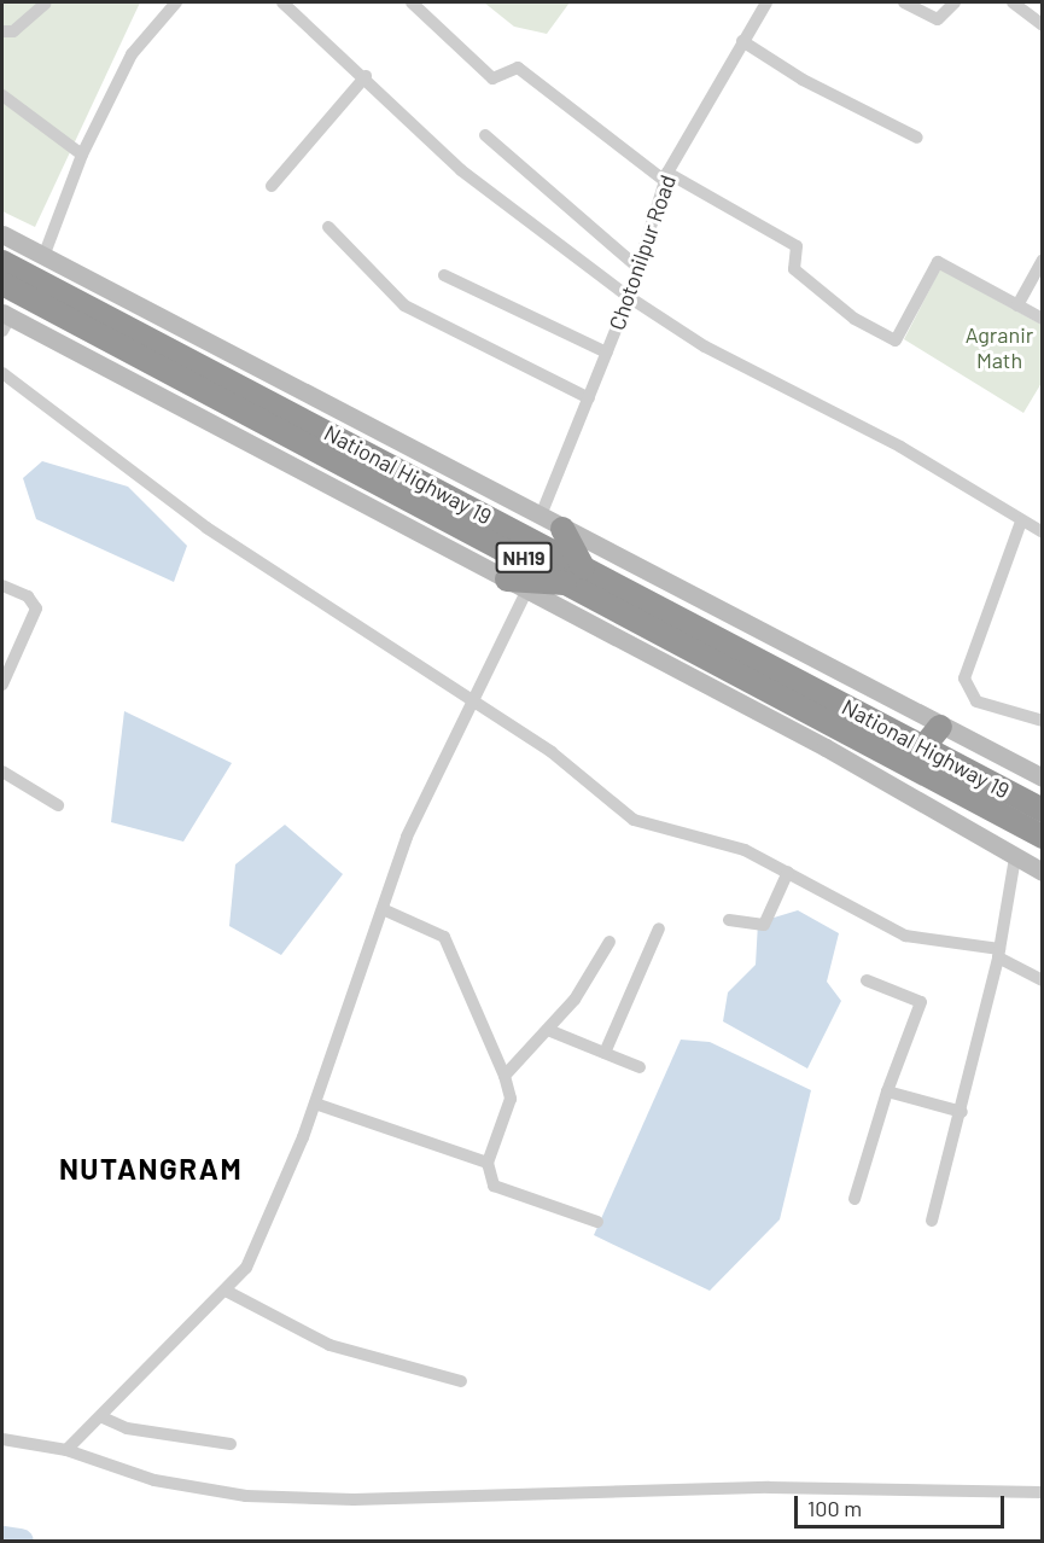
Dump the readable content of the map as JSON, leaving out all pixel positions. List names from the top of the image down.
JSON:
{
  "streets": {
    "highway": ["National Highway 19", "NH19"],
    "street": ["Chotonilpur Road"]
  },
  "crossings": [
    ["National Highway 19", "NH19"]
  ],
  "districts": ["NUTANGRAM"],
  "parks": ["Agranir Math"],
  "scale_bar": "100 m"
}
